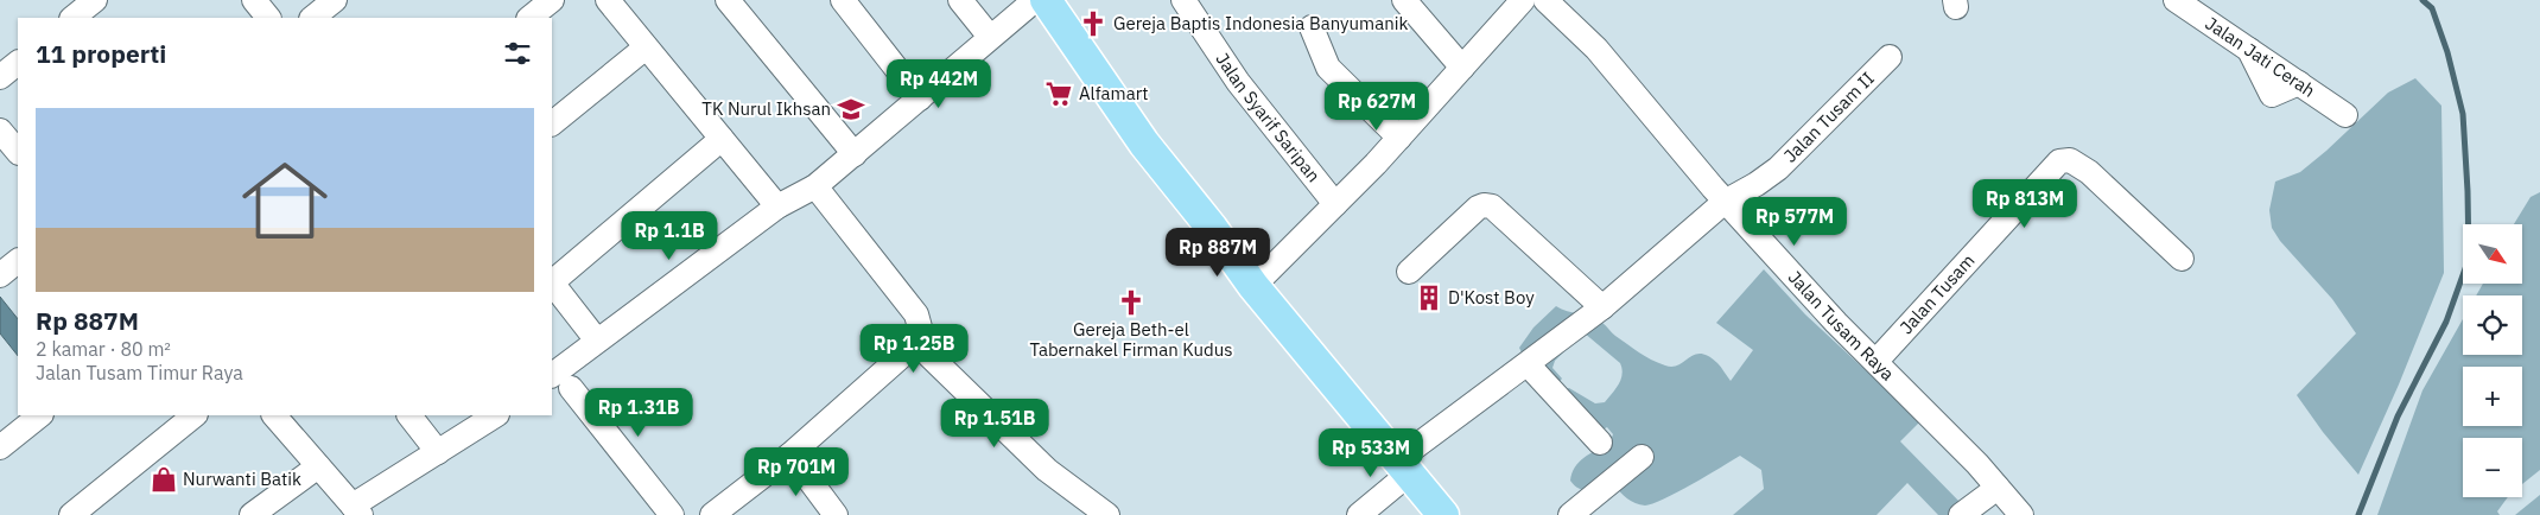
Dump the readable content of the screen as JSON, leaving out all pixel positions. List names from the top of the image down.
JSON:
{
  "streets": {
    "street": [
      "Jalan Jati Cerah",
      "Jalan Tusam II",
      "Jalan Syarif Saripan",
      "Jalan Tusam",
      "Jalan Tusam Raya"
    ]
  },
  "crossings": [
    ["Jalan Tusam II", "Jalan Tusam Raya"],
    ["Jalan Tusam", "Jalan Tusam Raya"]
  ],
  "places": {
    "church": ["Gereja Baptis Indonesia Banyumanik", "Gereja Beth-el Tabernakel Firman Kudus"],
    "supermarket": ["Alfamart"],
    "school or university": ["TK Nurul Ikhsan"],
    "building": ["D'Kost Boy"],
    "shop": ["Nurwanti Batik"]
  },
  "north": "bottom right",
  "page": {
    "heading": "11 properti",
    "price": [
      "Rp 442M",
      "Rp 627M",
      "Rp 813M",
      "Rp 577M",
      "Rp 1.1B",
      "Rp 887M",
      "Rp 1.25B",
      "Rp 1.31B",
      "Rp 1.51B",
      "Rp 533M",
      "Rp 701M"
    ],
    "list": [
      {
        "name": "Rp 887M",
        "note": "2 kamar · 80 m² · Jalan Tusam Timur Raya"
      }
    ],
    "map_buttons": ["+", "−"]
  }
}
